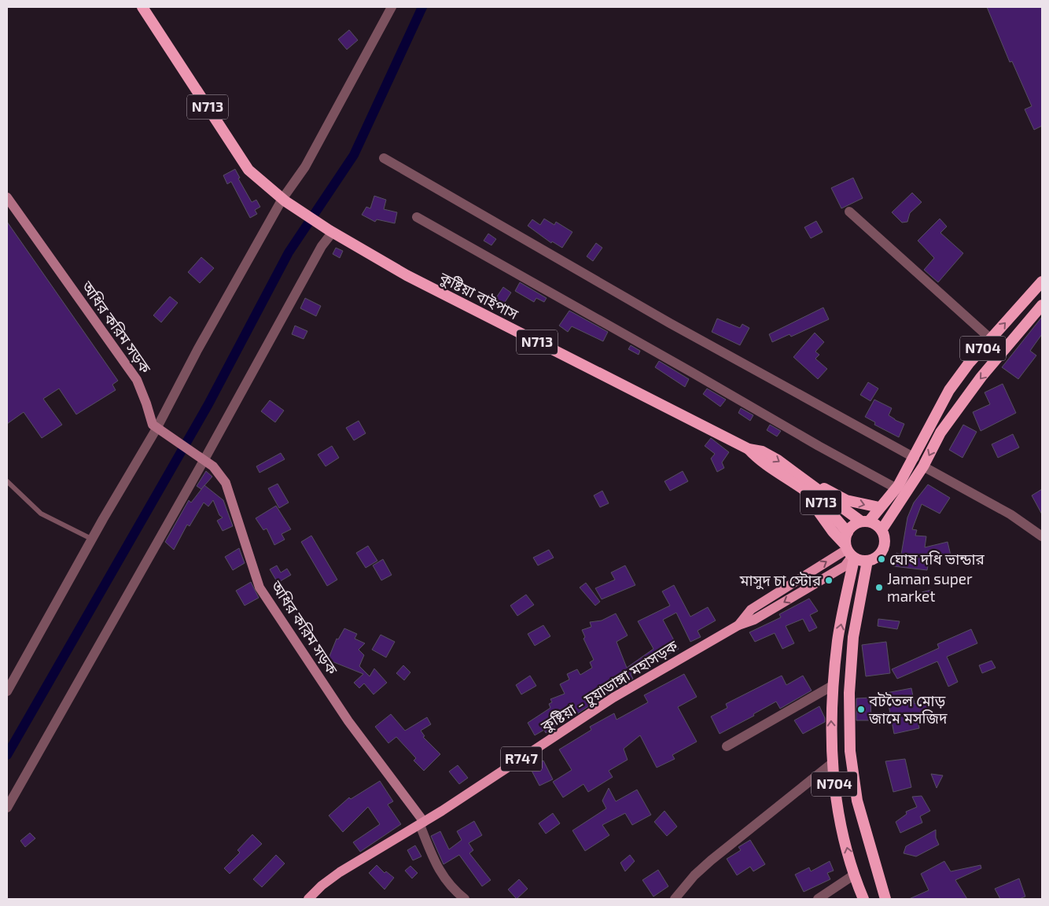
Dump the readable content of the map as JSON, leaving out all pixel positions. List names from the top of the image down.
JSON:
{
  "streets": {
    "highway": ["N713", "কুষ্টিয়া বাইপাস", "N704"],
    "main road": ["অধির করিম সড়ক", "কুষ্টিয়া - চুয়াডাঙ্গা মহাসড়ক", "R747"]
  },
  "crossings": [
    ["কুষ্টিয়া বাইপাস", "N704"],
    ["কুষ্টিয়া বাইপাস", "কুষ্টিয়া - চুয়াডাঙ্গা মহাসড়ক"],
    ["অধির করিম সড়ক", "কুষ্টিয়া - চুয়াডাঙ্গা মহাসড়ক"],
    ["N704", "কুষ্টিয়া - চুয়াডাঙ্গা মহাসড়ক"]
  ],
  "places": [
    "ঘোষ দধি ভান্ডার",
    "মাসুদ চা স্টোর",
    "Jaman super market",
    "বটতৈল মোড় জামে মসজিদ"
  ]
}
